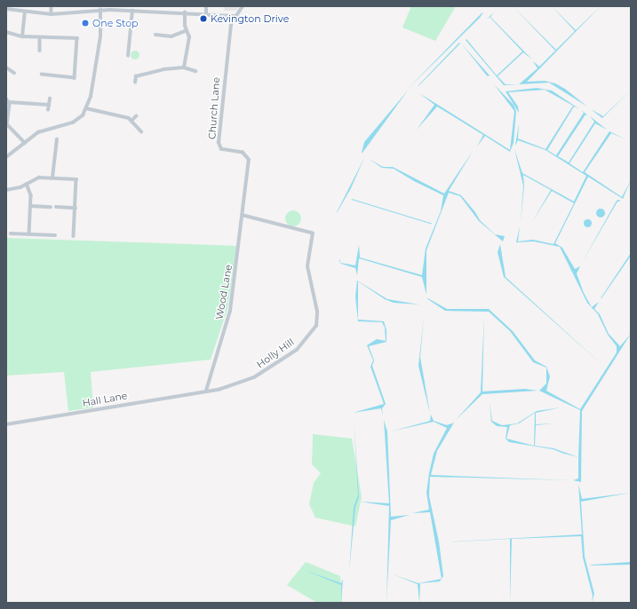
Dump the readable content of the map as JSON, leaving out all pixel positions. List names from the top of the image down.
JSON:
{
  "streets": {
    "street": [
      "Church Lane",
      "Wood Lane",
      "Holly Hill",
      "Hall Lane"
    ]
  },
  "crossings": [
    ["Church Lane", "Wood Lane"],
    ["Church Lane", "Holly Hill"],
    ["Wood Lane", "Holly Hill"],
    ["Wood Lane", "Hall Lane"],
    ["Holly Hill", "Hall Lane"]
  ],
  "places": ["Kevington Drive", "One Stop"]
}
